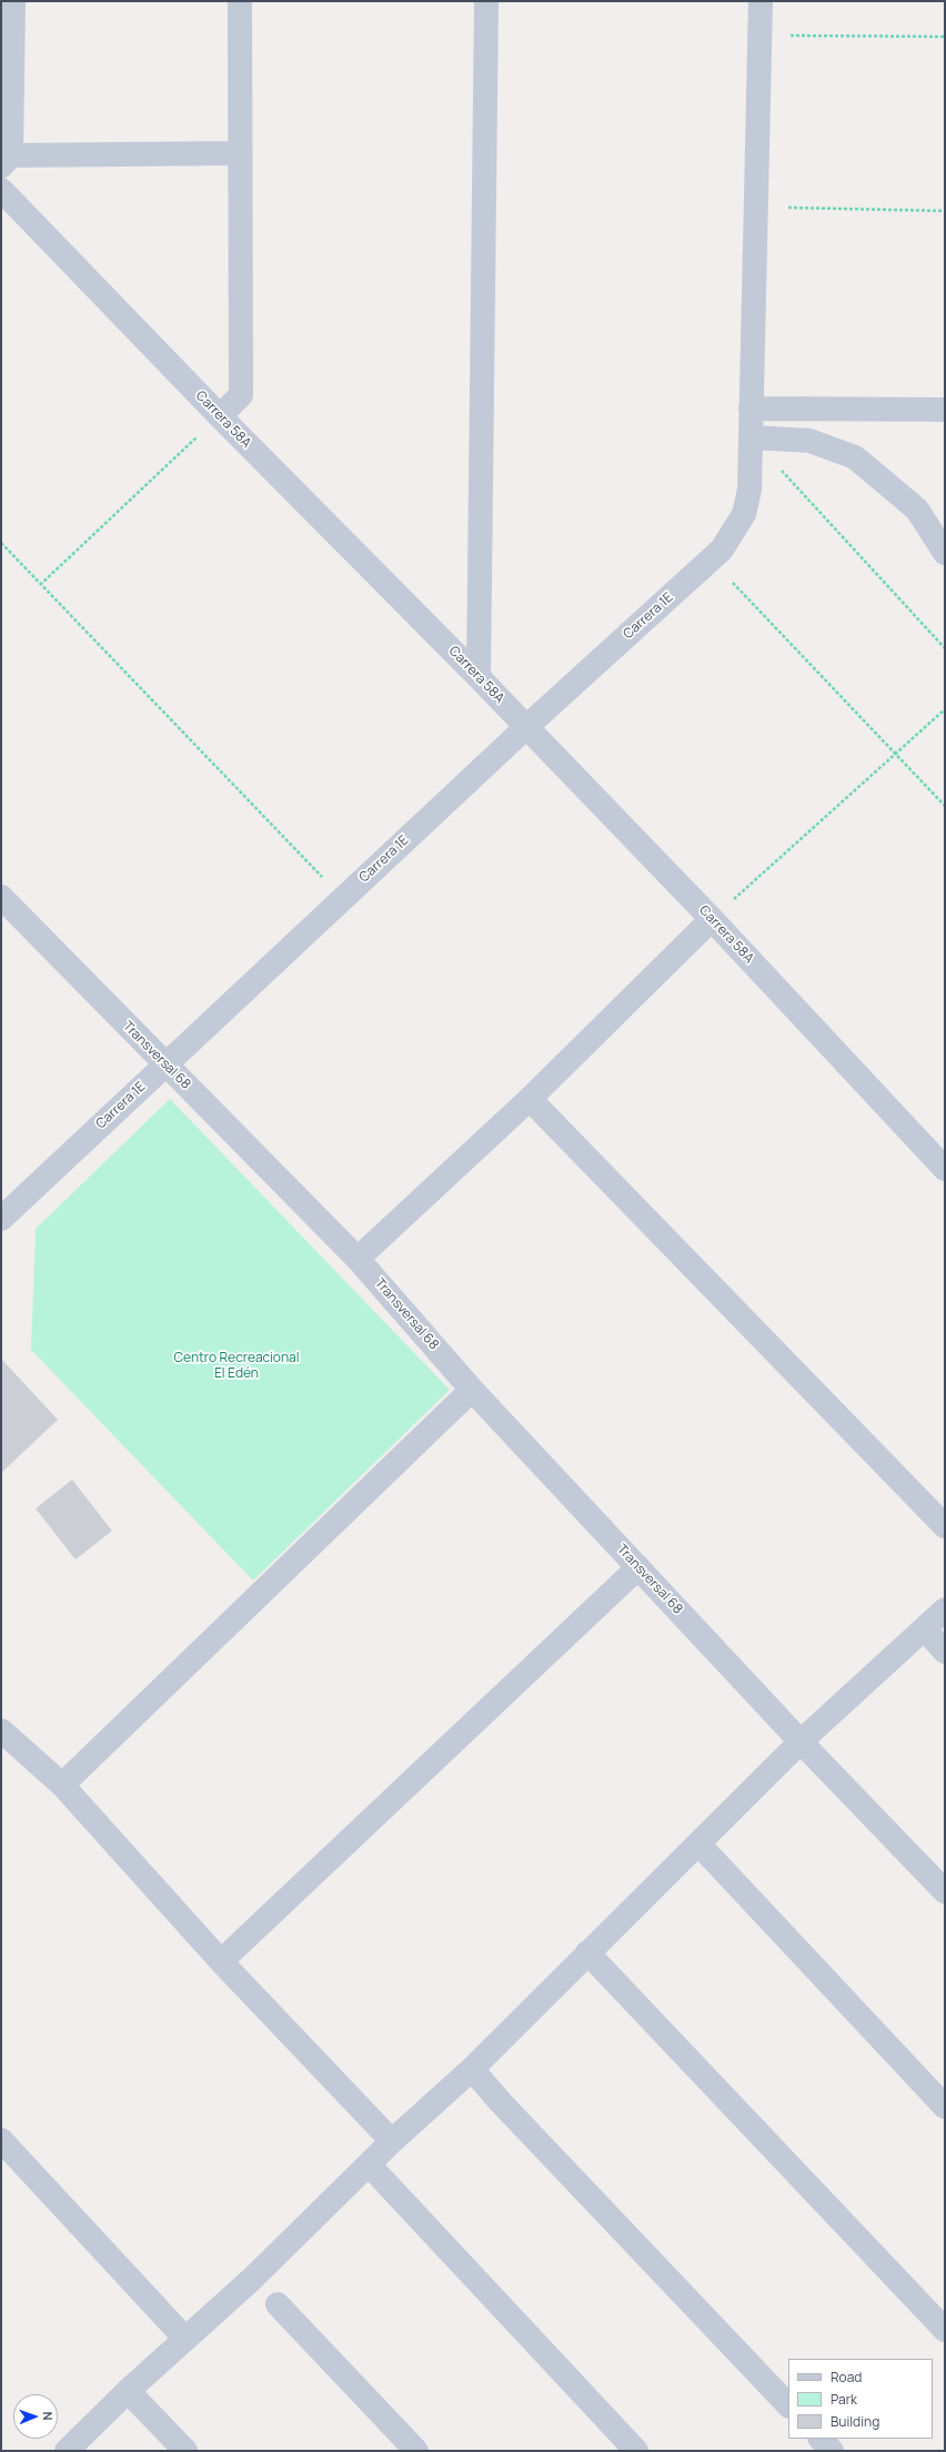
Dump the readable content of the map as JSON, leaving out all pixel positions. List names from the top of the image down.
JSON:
{
  "streets": {
    "street": ["Carrera 58A", "Carrera 1E", "Transversal 68"]
  },
  "crossings": [
    ["Carrera 58A", "Carrera 1E"],
    ["Carrera 1E", "Transversal 68"]
  ],
  "parks": ["Centro Recreacional El Edén"],
  "legend": ["Road", "Park", "Building"],
  "north": "right"
}
